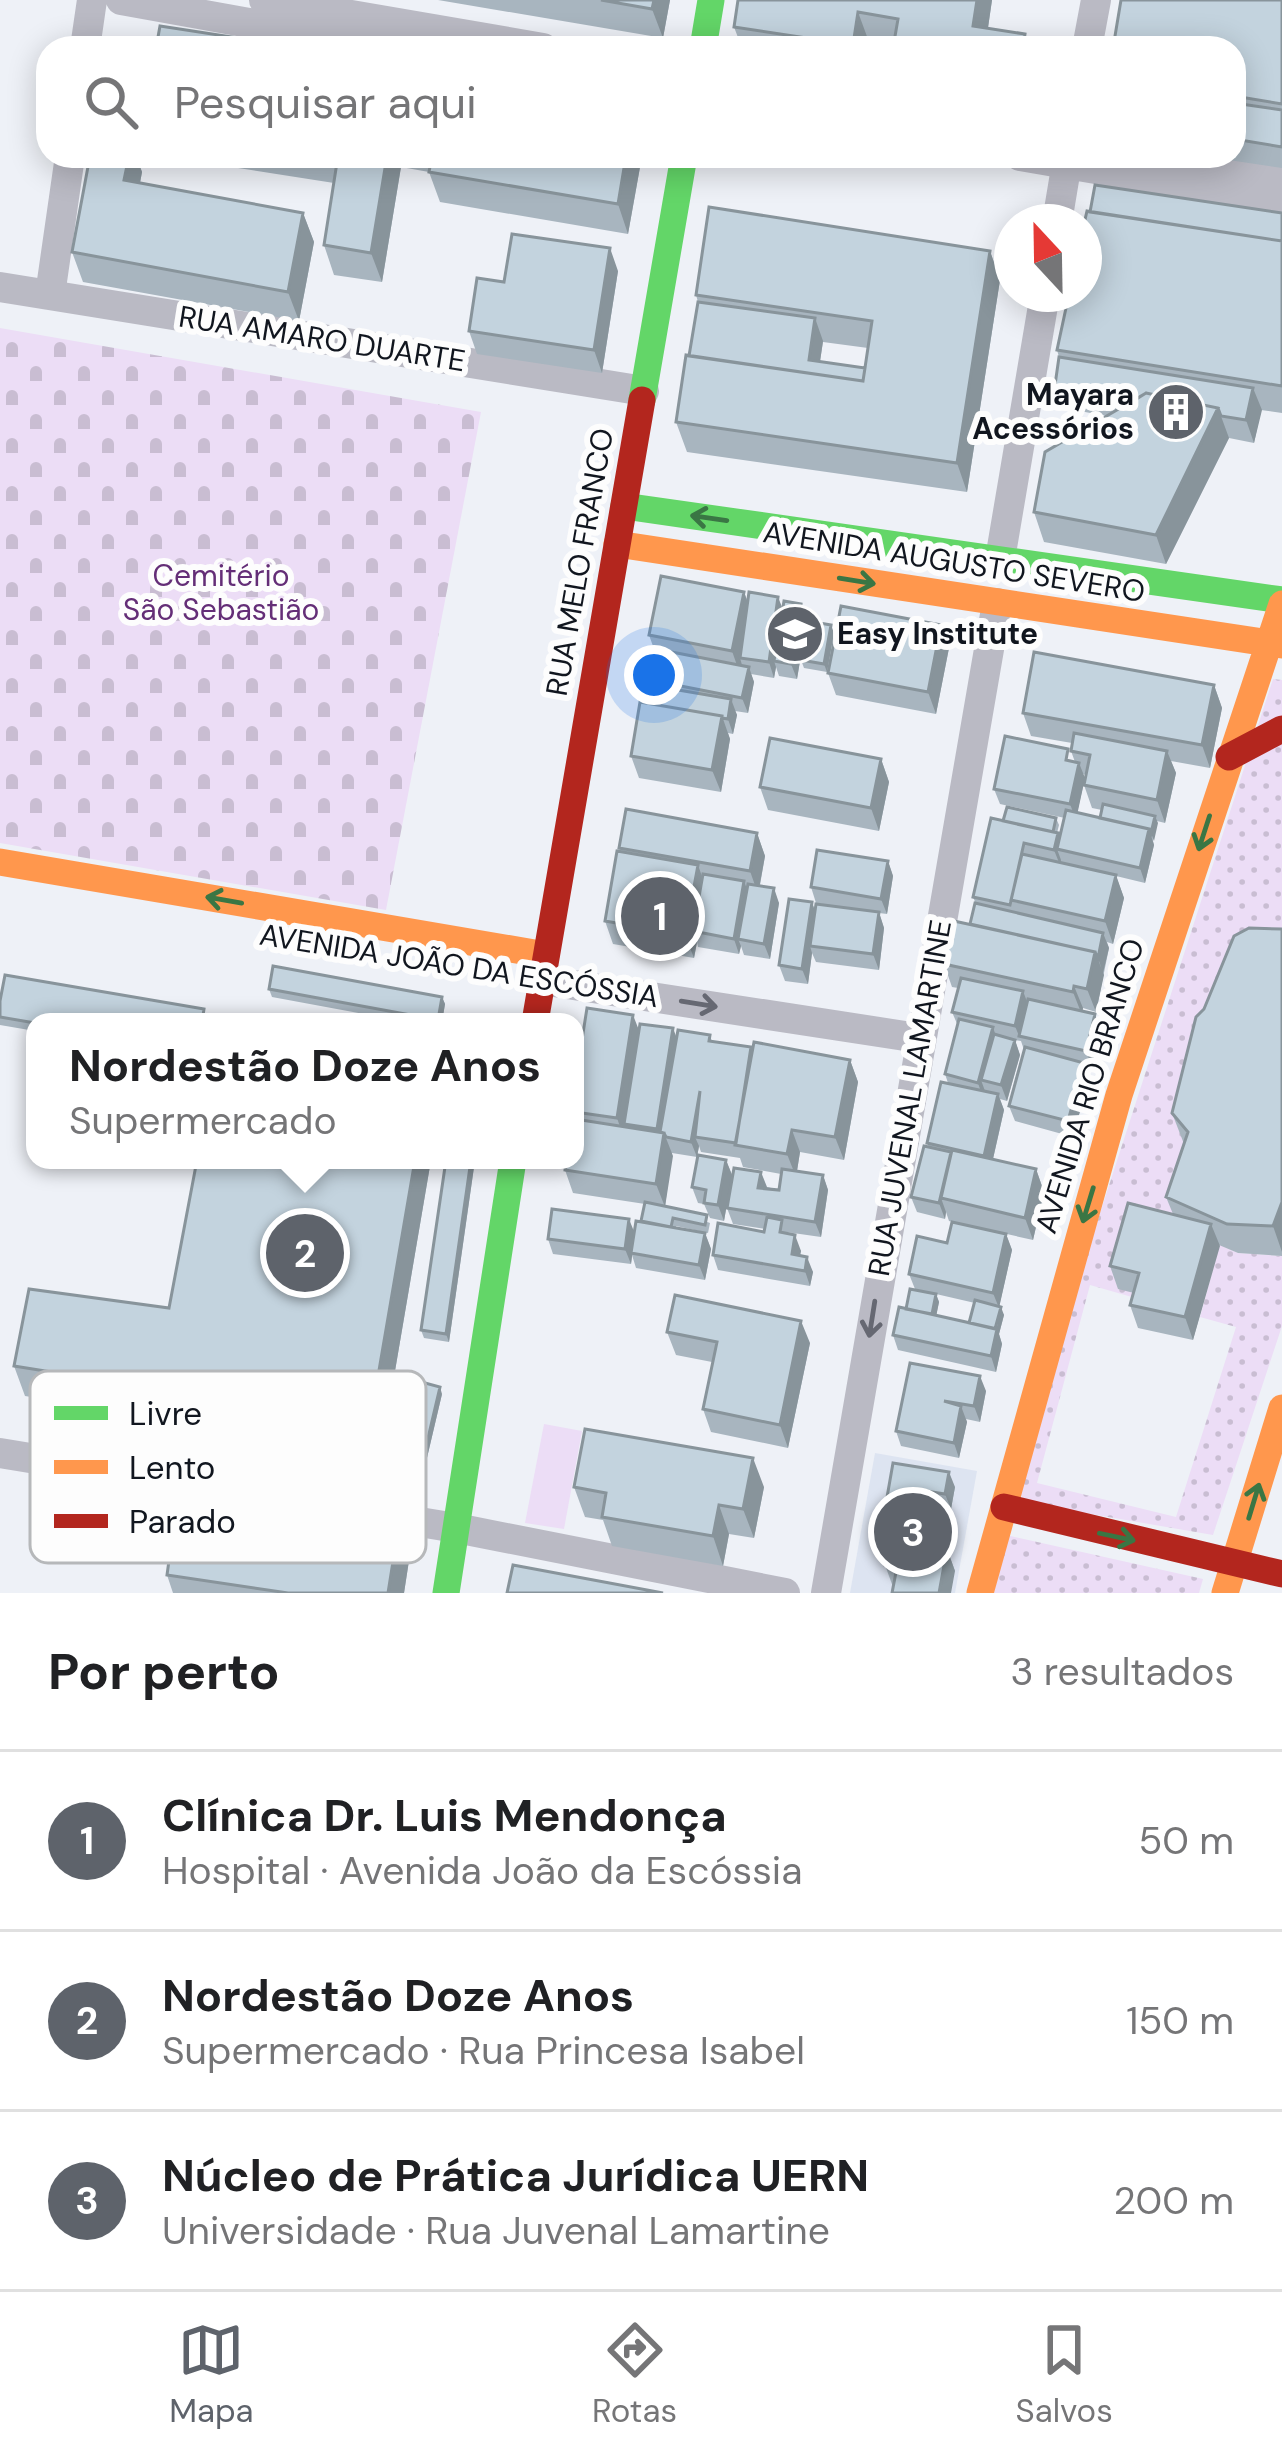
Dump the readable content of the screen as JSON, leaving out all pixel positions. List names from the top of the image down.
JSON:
{
  "streets": {
    "main road": [
      "RUA MELO FRANCO",
      "AVENIDA AUGUSTO SEVERO",
      "AVENIDA JOÃO DA ESCÓSSIA",
      "AVENIDA RIO BRANCO"
    ],
    "street": ["RUA AMARO DUARTE", "RUA JUVENAL LAMARTINE"]
  },
  "crossings": [
    ["RUA AMARO DUARTE", "RUA MELO FRANCO"],
    ["RUA MELO FRANCO", "AVENIDA AUGUSTO SEVERO"],
    ["RUA MELO FRANCO", "AVENIDA JOÃO DA ESCÓSSIA"],
    ["AVENIDA AUGUSTO SEVERO", "AVENIDA RIO BRANCO"],
    ["AVENIDA AUGUSTO SEVERO", "RUA JUVENAL LAMARTINE"],
    ["AVENIDA JOÃO DA ESCÓSSIA", "RUA JUVENAL LAMARTINE"]
  ],
  "one_way": ["AVENIDA RIO BRANCO", "RUA JUVENAL LAMARTINE"],
  "parks": ["Cemitério São Sebastião"],
  "places": {
    "building": ["Mayara Acessórios"],
    "school or university": ["Easy Institute"]
  },
  "legend": ["Livre", "Lento", "Parado"],
  "north": "top",
  "page": {
    "search": "Pesquisar aqui",
    "pins": ["1", "2", "3"],
    "popup": ["Nordestão Doze Anos", "Supermercado"],
    "heading": ["Por perto", "3 resultados"],
    "list": [
      {
        "mark": "1",
        "name": "Clínica Dr. Luis Mendonça",
        "note": "Hospital · Avenida João da Escóssia",
        "value": "50 m"
      },
      {
        "mark": "2",
        "name": "Nordestão Doze Anos",
        "note": "Supermercado · Rua Princesa Isabel",
        "value": "150 m"
      },
      {
        "mark": "3",
        "name": "Núcleo de Prática Jurídica UERN",
        "note": "Universidade · Rua Juvenal Lamartine",
        "value": "200 m"
      }
    ],
    "nav": ["Mapa", "Rotas", "Salvos"]
  }
}
